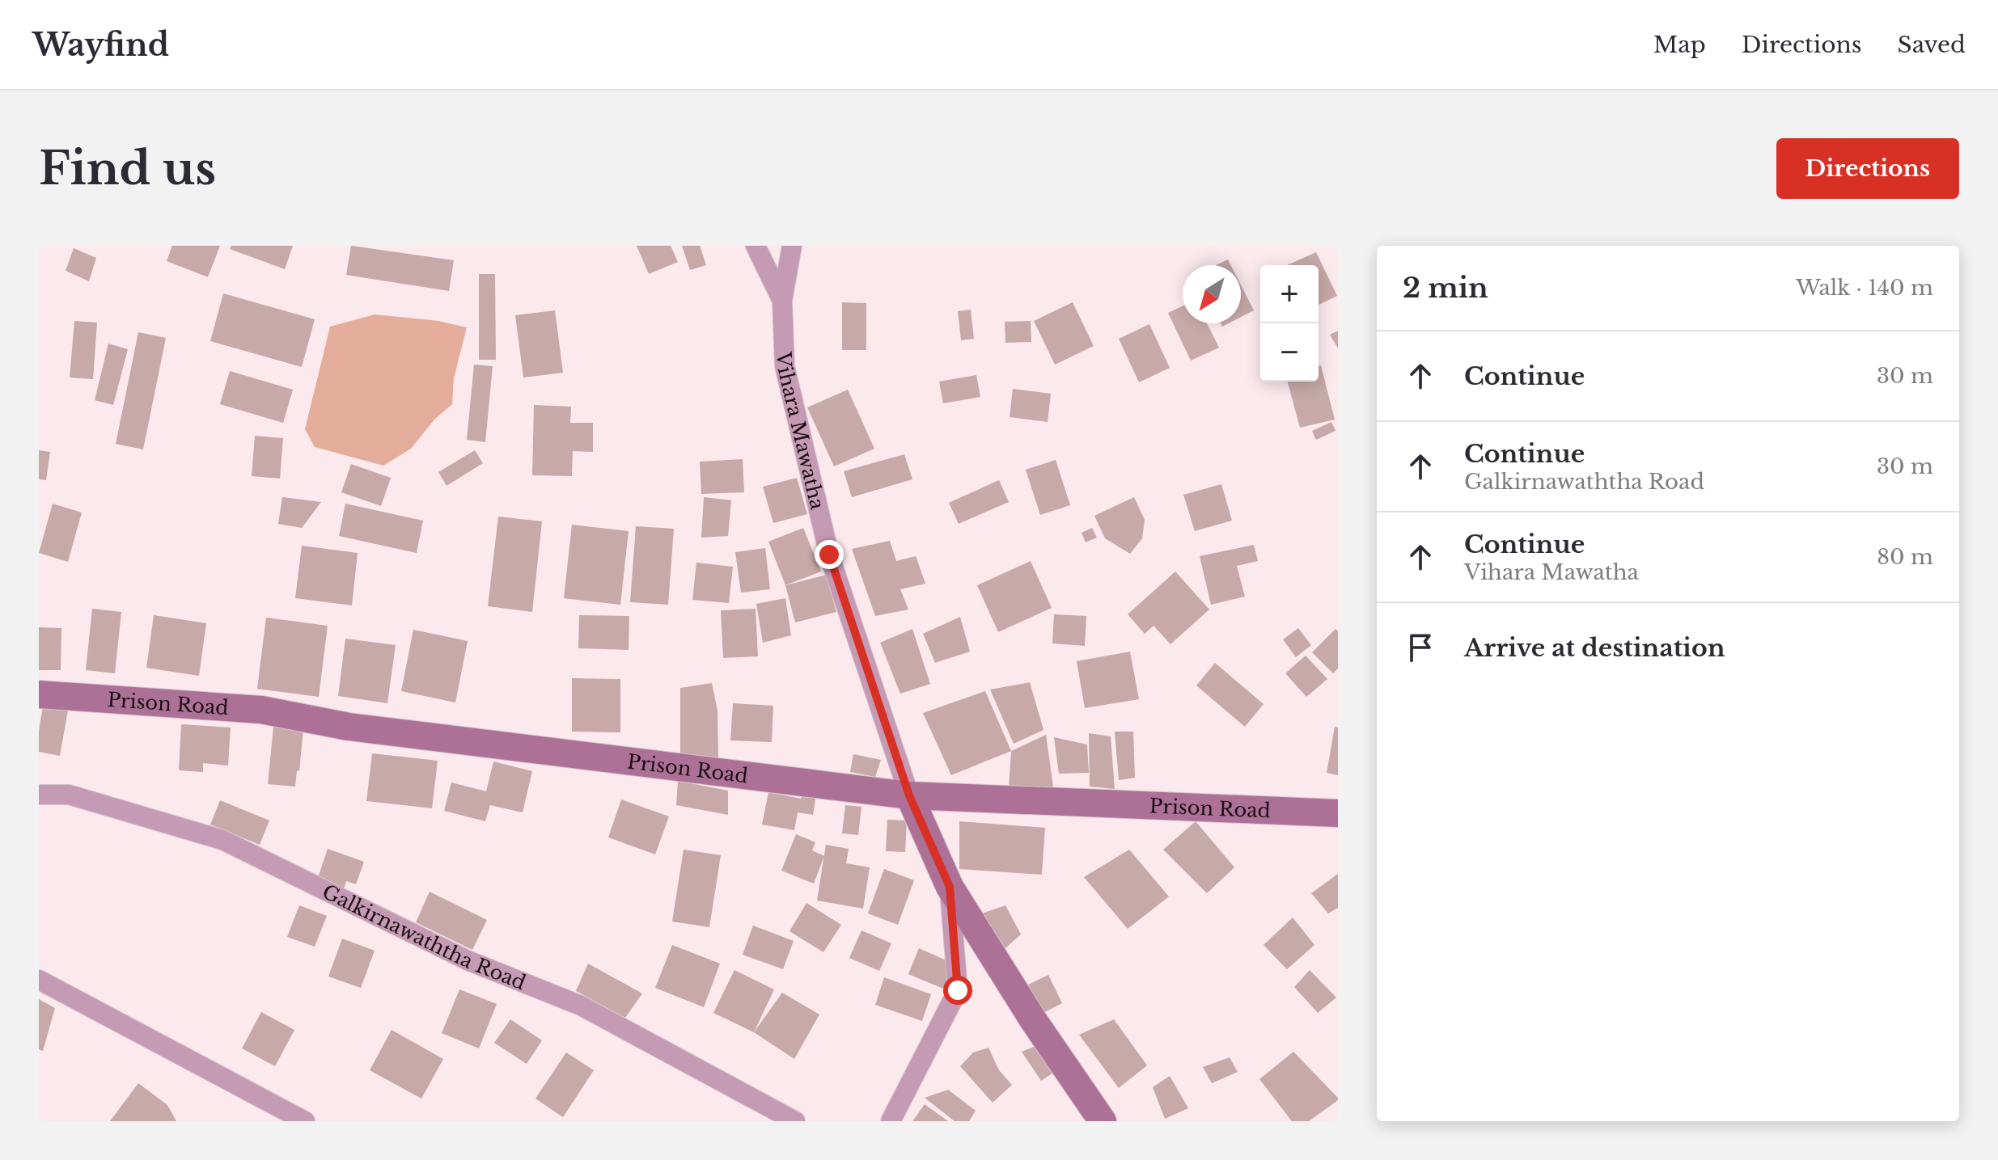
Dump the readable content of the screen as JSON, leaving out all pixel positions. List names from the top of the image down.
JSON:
{
  "streets": {
    "street": ["Vihara Mawatha", "Prison Road", "Galkirnawaththa Road"]
  },
  "crossings": [
    ["Vihara Mawatha", "Prison Road"]
  ],
  "north": "bottom left",
  "page": {
    "header": "Wayfind",
    "nav": ["Map", "Directions", "Saved"],
    "buttons": "Directions",
    "title": "Find us",
    "heading": ["2 min", "Walk · 140 m"],
    "map_buttons": ["+", "−"],
    "list": [
      ["Continue", "30 m"],
      ["Continue", "Galkirnawaththa Road", "30 m"],
      ["Continue", "Vihara Mawatha", "80 m"],
      "Arrive at destination"
    ]
  }
}
